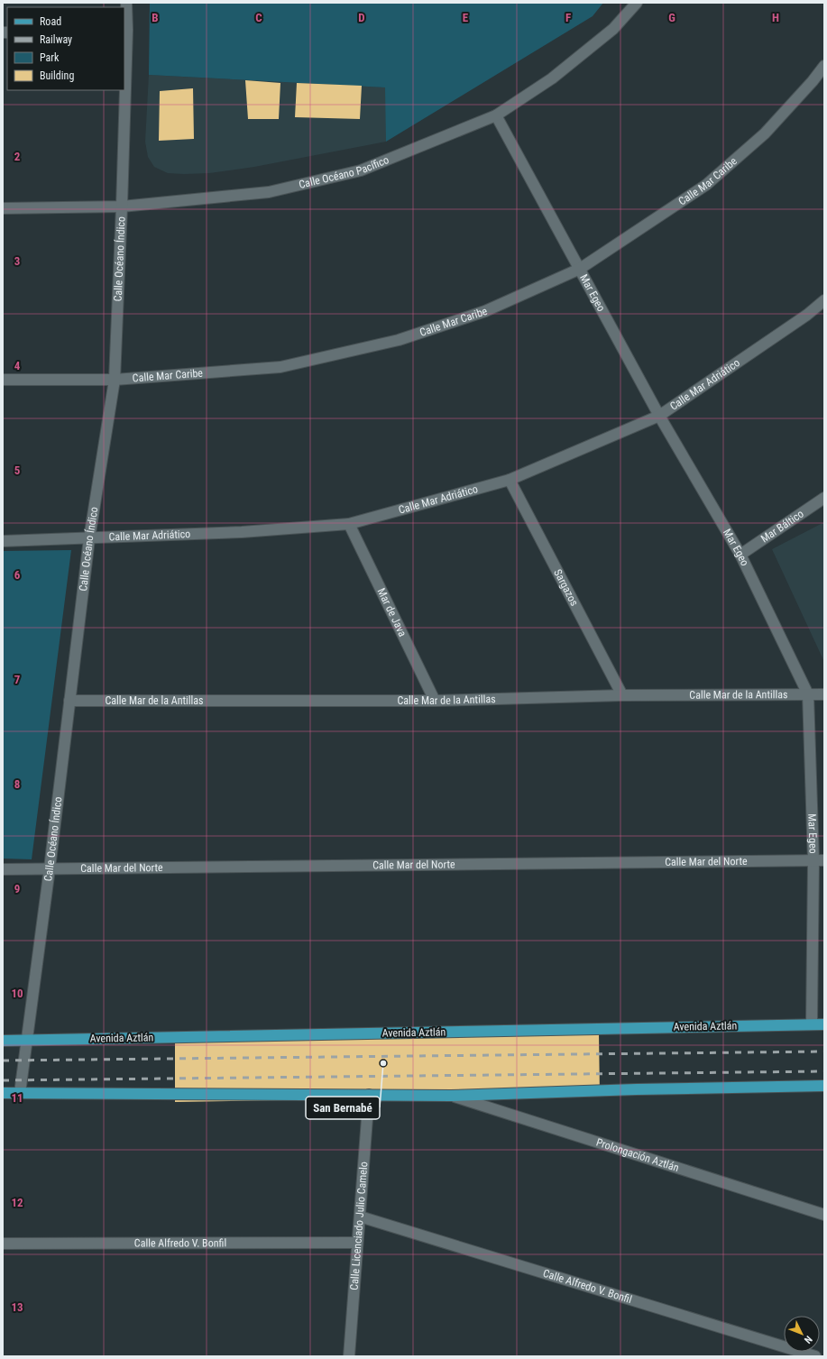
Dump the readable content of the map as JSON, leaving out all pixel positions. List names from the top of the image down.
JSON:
{
  "streets": {
    "main road": ["Avenida Aztlán"],
    "street": [
      "Calle Océano Pacífico",
      "Calle Mar Caribe",
      "Calle Océano Índico",
      "Mar Egeo",
      "Calle Mar Adriático",
      "Mar Báltico",
      "Sargazos",
      "Mar de Java",
      "Calle Mar de la Antillas",
      "Calle Mar del Norte",
      "Prolongación Aztlán",
      "Calle Licenciado Julio Camelo",
      "Calle Alfredo V. Bonfil"
    ]
  },
  "crossings": [
    ["Calle Océano Pacífico", "Calle Océano Índico"],
    ["Calle Océano Pacífico", "Mar Egeo"],
    ["Calle Mar Caribe", "Calle Océano Índico"],
    ["Calle Mar Caribe", "Mar Egeo"],
    ["Calle Océano Índico", "Calle Mar Adriático"],
    ["Calle Océano Índico", "Calle Mar de la Antillas"],
    ["Calle Océano Índico", "Calle Mar del Norte"],
    ["Calle Océano Índico", "Avenida Aztlán"],
    ["Mar Egeo", "Calle Mar Adriático"],
    ["Mar Egeo", "Mar Báltico"],
    ["Mar Egeo", "Calle Mar de la Antillas"],
    ["Mar Egeo", "Calle Mar del Norte"],
    ["Mar Egeo", "Avenida Aztlán"],
    ["Calle Mar Adriático", "Sargazos"],
    ["Calle Mar Adriático", "Mar de Java"],
    ["Sargazos", "Calle Mar de la Antillas"],
    ["Mar de Java", "Calle Mar de la Antillas"],
    ["Calle Licenciado Julio Camelo", "Calle Alfredo V. Bonfil"]
  ],
  "places": ["San Bernabé"],
  "legend": [
    "Road",
    "Railway",
    "Park",
    "Building"
  ],
  "north": "bottom right",
  "grid": {
    "columns": [
      "B",
      "C",
      "D",
      "E",
      "F",
      "G",
      "H"
    ],
    "rows": [
      "2",
      "3",
      "4",
      "5",
      "6",
      "7",
      "8",
      "9",
      "10",
      "11",
      "12",
      "13"
    ]
  }
}
